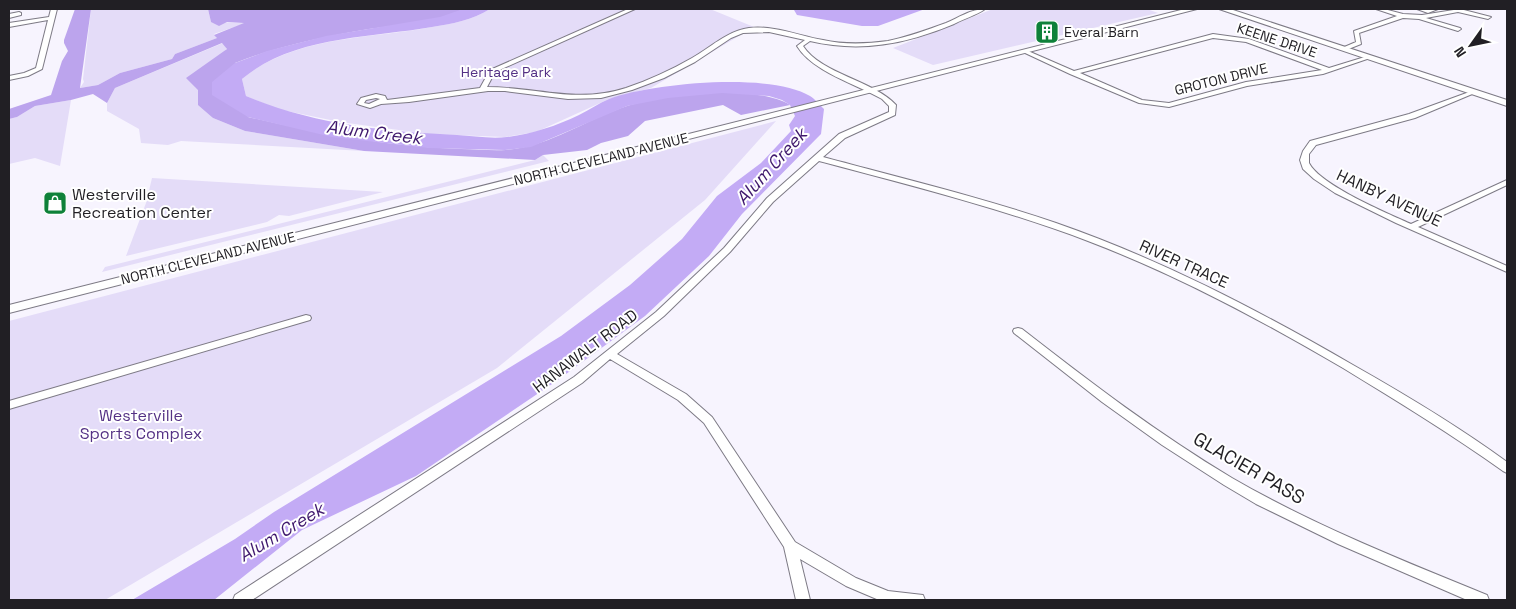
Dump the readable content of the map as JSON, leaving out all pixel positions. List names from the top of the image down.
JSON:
{
  "streets": {
    "main road": ["NORTH CLEVELAND AVENUE"],
    "street": [
      "KEENE DRIVE",
      "GROTON DRIVE",
      "HANBY AVENUE",
      "RIVER TRACE",
      "HANAWALT ROAD",
      "GLACIER PASS"
    ]
  },
  "crossings": [
    ["KEENE DRIVE", "GROTON DRIVE"],
    ["GROTON DRIVE", "NORTH CLEVELAND AVENUE"],
    ["NORTH CLEVELAND AVENUE", "HANAWALT ROAD"],
    ["RIVER TRACE", "HANAWALT ROAD"]
  ],
  "water": ["Alum Creek"],
  "parks": ["Heritage Park", "Westerville Sports Complex"],
  "places": {
    "building": ["Everal Barn"],
    "shop": ["Westerville Recreation Center"]
  },
  "north": "bottom left"
}
